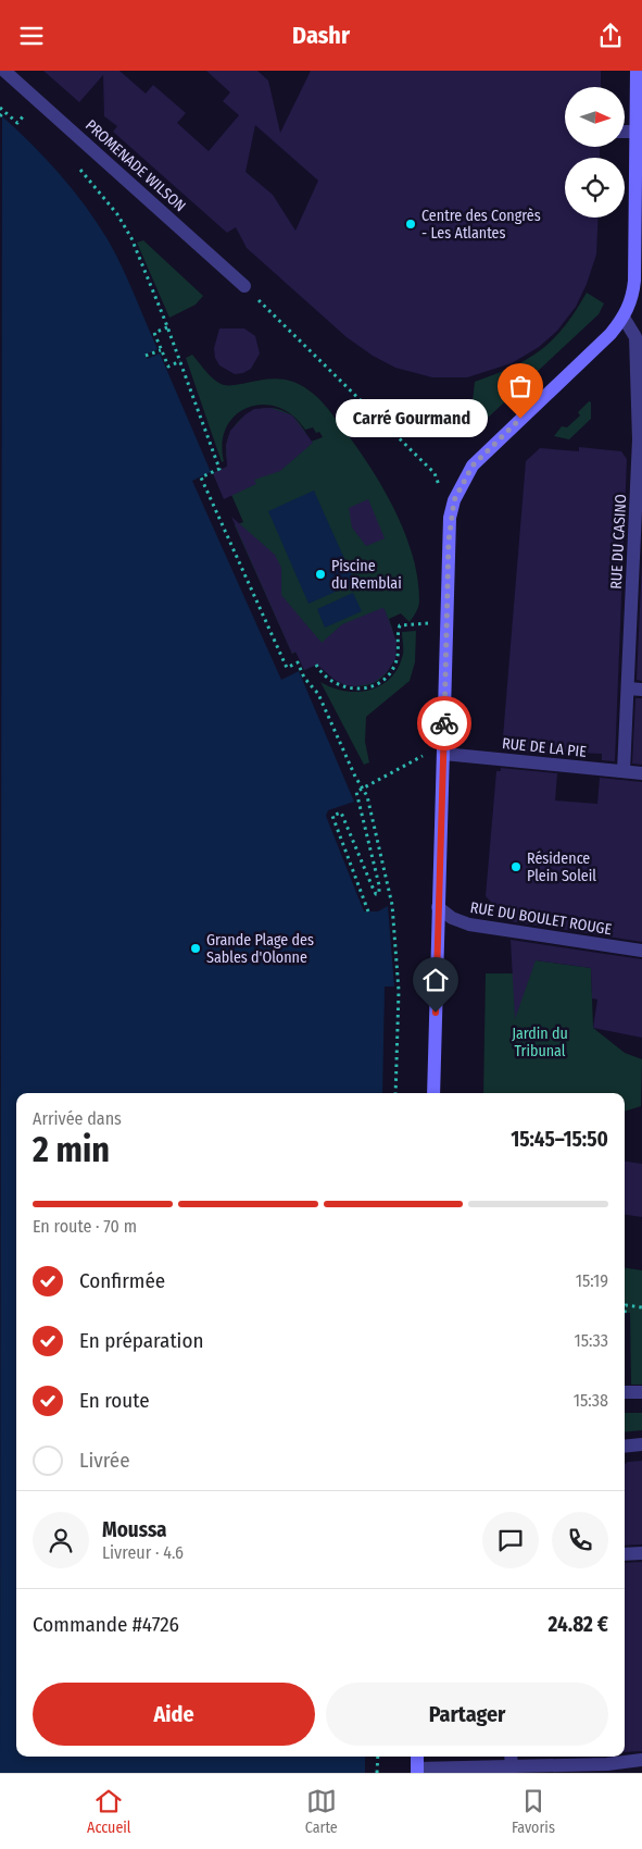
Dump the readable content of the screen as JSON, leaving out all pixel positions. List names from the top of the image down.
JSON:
{
  "streets": {
    "street": [
      "PROMENADE WILSON",
      "RUE DU CASINO",
      "RUE DE LA PIE",
      "RUE DU BOULET ROUGE"
    ]
  },
  "crossings": [
    ["RUE DU CASINO", "RUE DE LA PIE"]
  ],
  "parks": ["Jardin du Tribunal"],
  "places": [
    "Centre des Congrès - Les Atlantes",
    "Carré Gourmand",
    "Piscine du Remblai",
    "Résidence Plein Soleil",
    "Grande Plage des Sables d'Olonne"
  ],
  "north": "right",
  "page": {
    "header": "Dashr",
    "bubble": "Carré Gourmand",
    "heading": ["2 min", "Arrivée dans", "15:45–15:50"],
    "panel": [
      "Moussa",
      "Livreur · 4.6",
      "Commande #4726",
      "24.82 €"
    ],
    "bar": "En route · 70 m",
    "list": [
      ["Confirmée", "15:19"],
      ["En préparation", "15:33"],
      ["En route", "15:38"],
      "Livrée"
    ],
    "buttons": ["Aide", "Partager"],
    "tabs": ["Accueil", "Carte", "Favoris"]
  }
}
